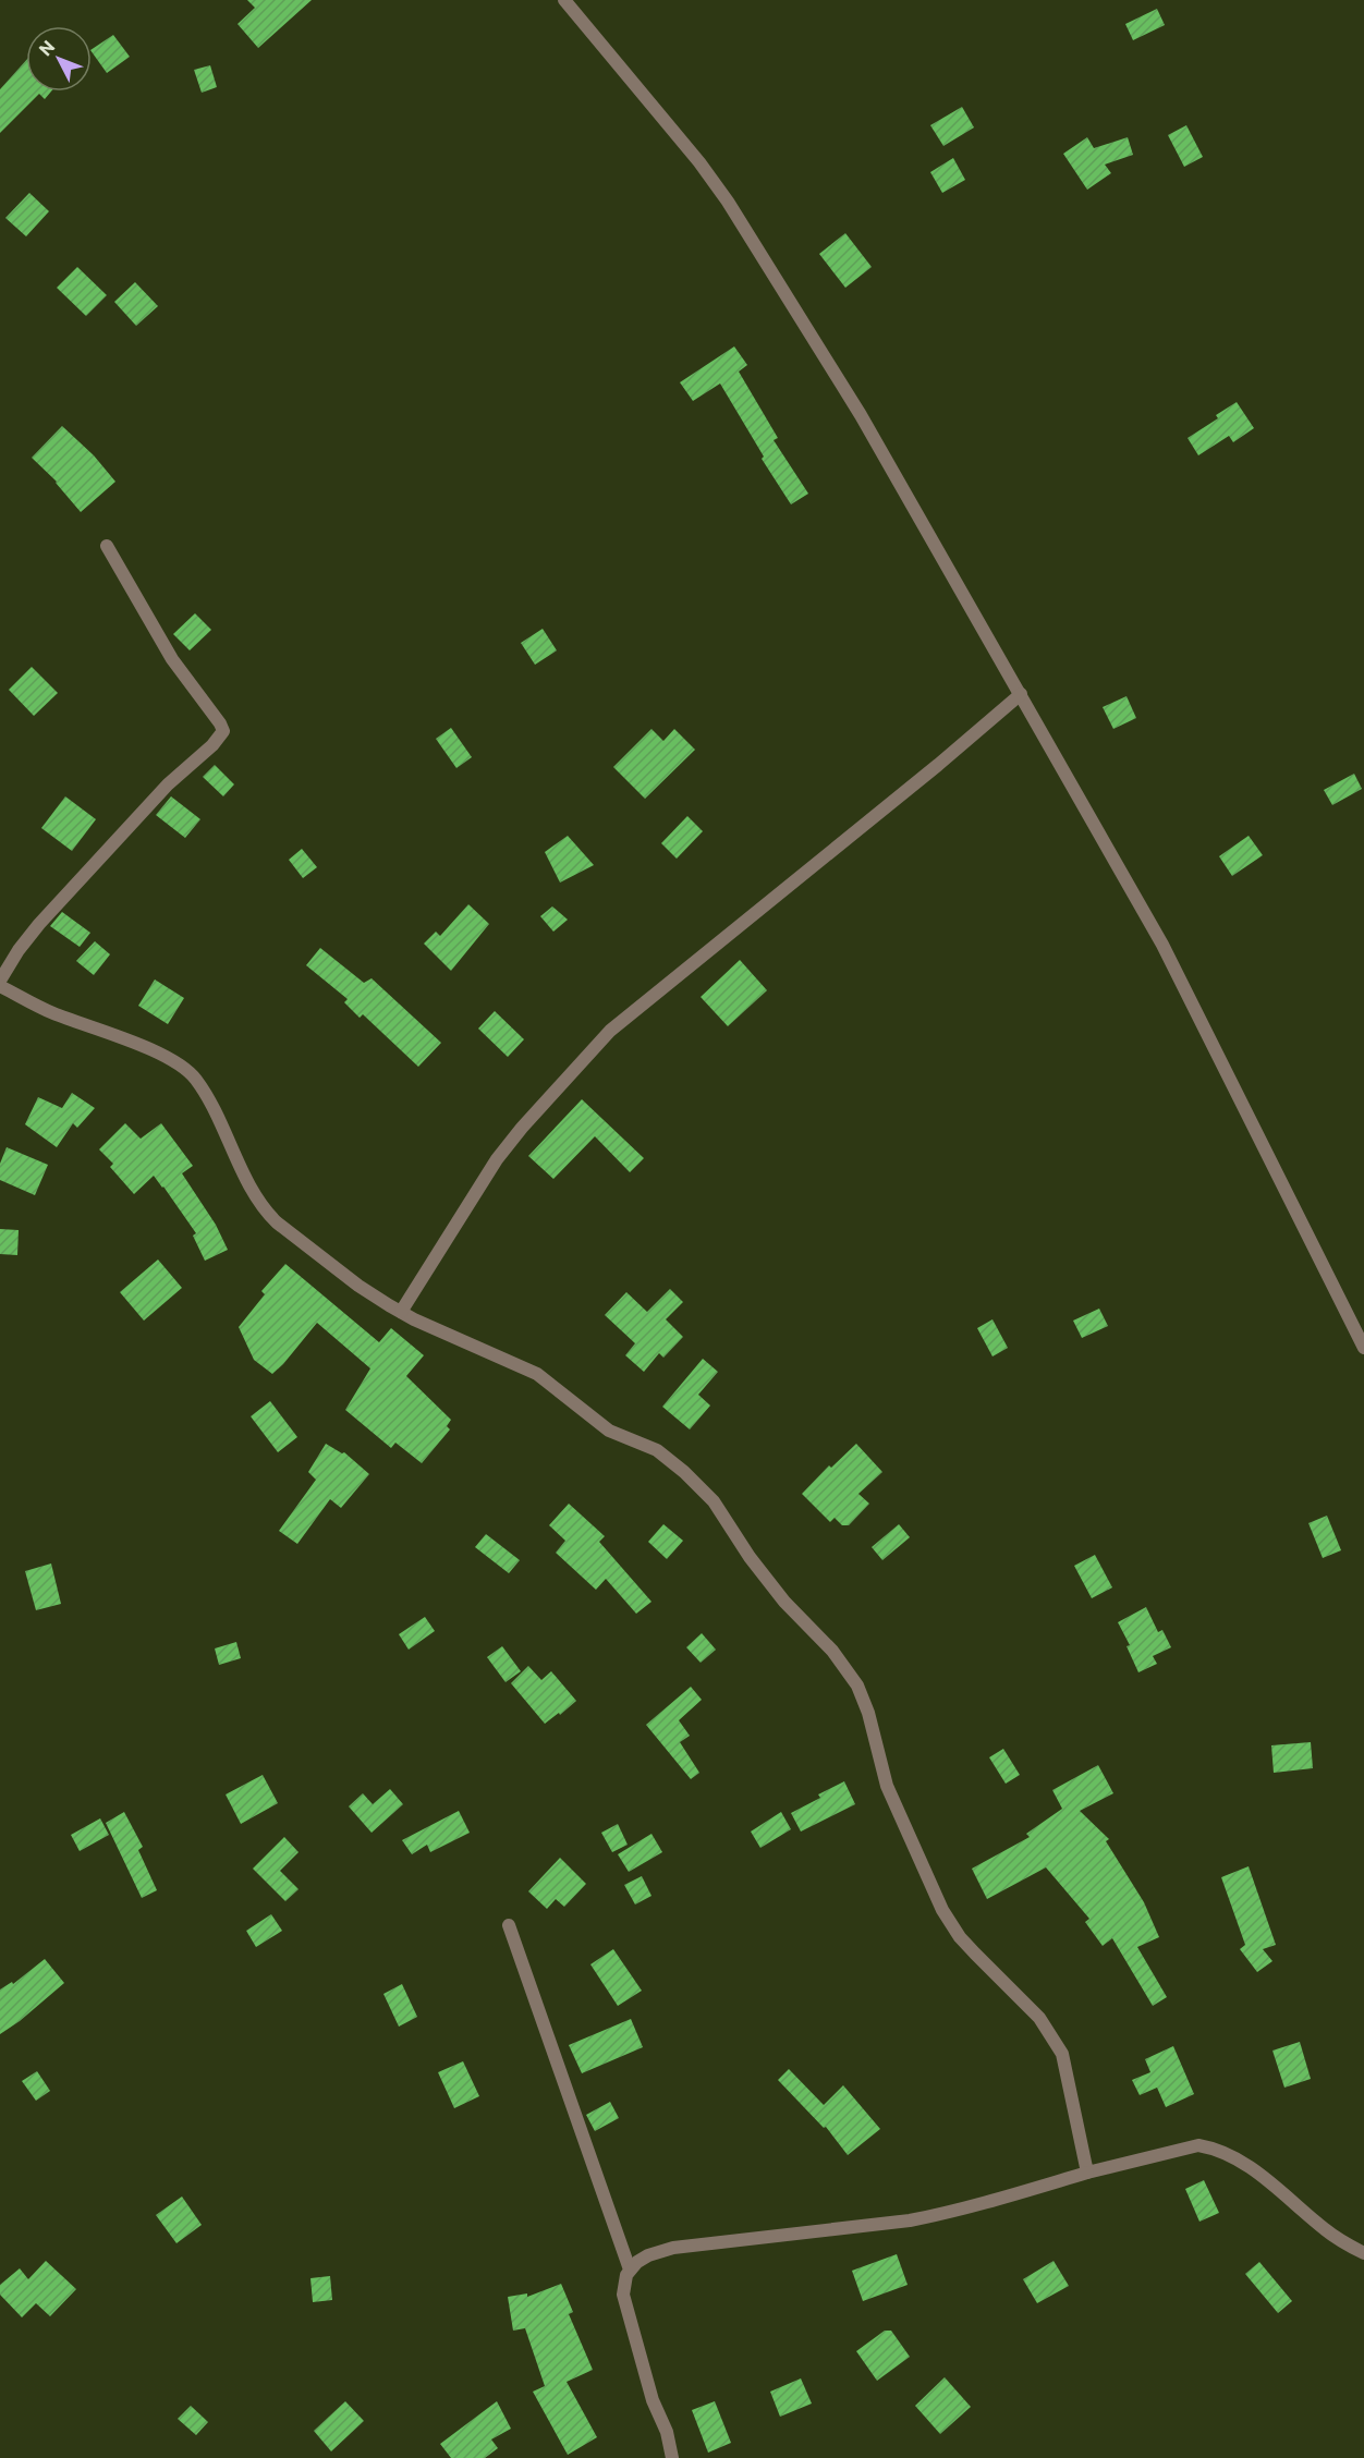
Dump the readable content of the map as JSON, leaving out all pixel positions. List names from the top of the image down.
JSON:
{
  "north": "top left"
}
